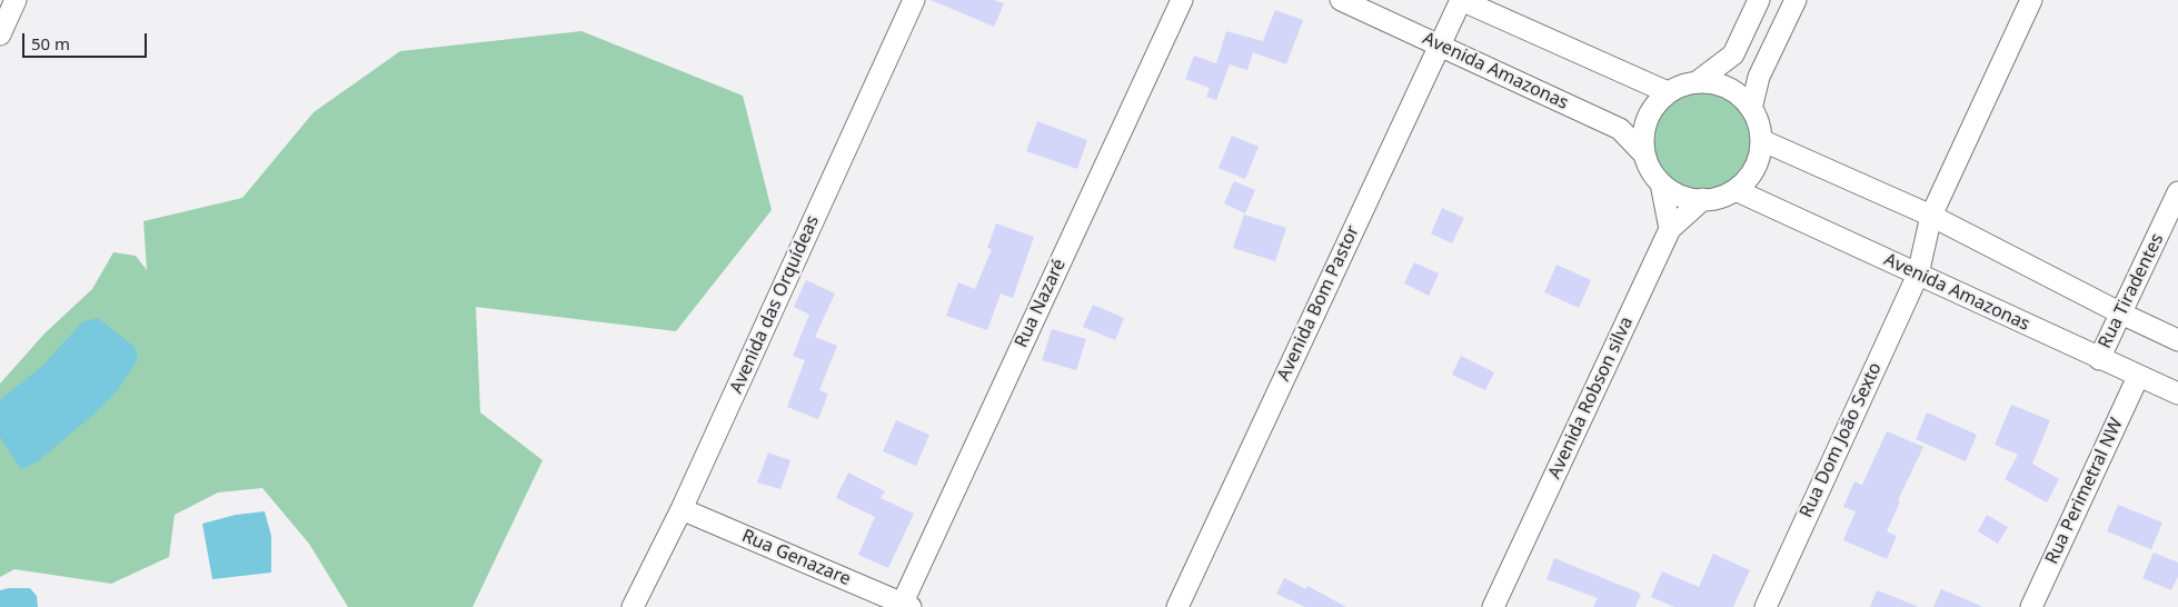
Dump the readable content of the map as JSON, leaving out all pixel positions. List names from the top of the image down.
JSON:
{
  "streets": {
    "street": [
      "Avenida Amazonas",
      "Rua Tiradentes",
      "Rua Nazaré",
      "Avenida Bom Pastor",
      "Avenida das Orquídeas",
      "Avenida Robson silva",
      "Rua Dom João Sexto",
      "Rua Perimetral NW",
      "Rua Genazare"
    ]
  },
  "crossings": [
    ["Avenida Amazonas", "Rua Tiradentes"],
    ["Avenida Amazonas", "Avenida Bom Pastor"],
    ["Avenida Amazonas", "Avenida Robson silva"],
    ["Avenida Amazonas", "Rua Dom João Sexto"],
    ["Avenida Amazonas", "Rua Perimetral NW"],
    ["Rua Nazaré", "Rua Genazare"],
    ["Avenida das Orquídeas", "Rua Genazare"]
  ],
  "scale_bar": "50 m"
}
